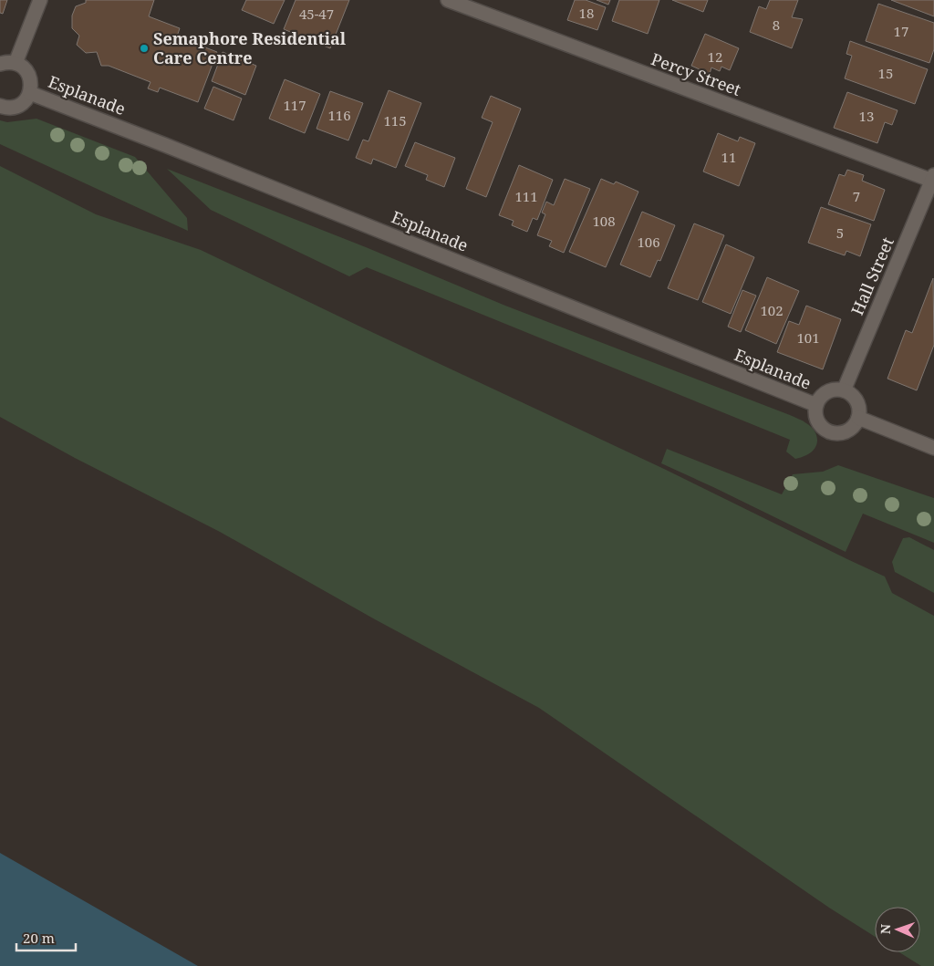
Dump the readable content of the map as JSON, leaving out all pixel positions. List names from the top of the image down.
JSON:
{
  "streets": {
    "street": ["Percy Street", "Esplanade", "Hall Street"]
  },
  "crossings": [
    ["Percy Street", "Hall Street"],
    ["Esplanade", "Hall Street"]
  ],
  "places": ["Semaphore Residential Care Centre"],
  "house_numbers": [
    "18",
    "45-47",
    "8",
    "17",
    "12",
    "15",
    "117",
    "116",
    "13",
    "115",
    "11",
    "111",
    "7",
    "108",
    "5",
    "106",
    "102",
    "101"
  ],
  "scale_bar": "20 m",
  "north": "left"
}
